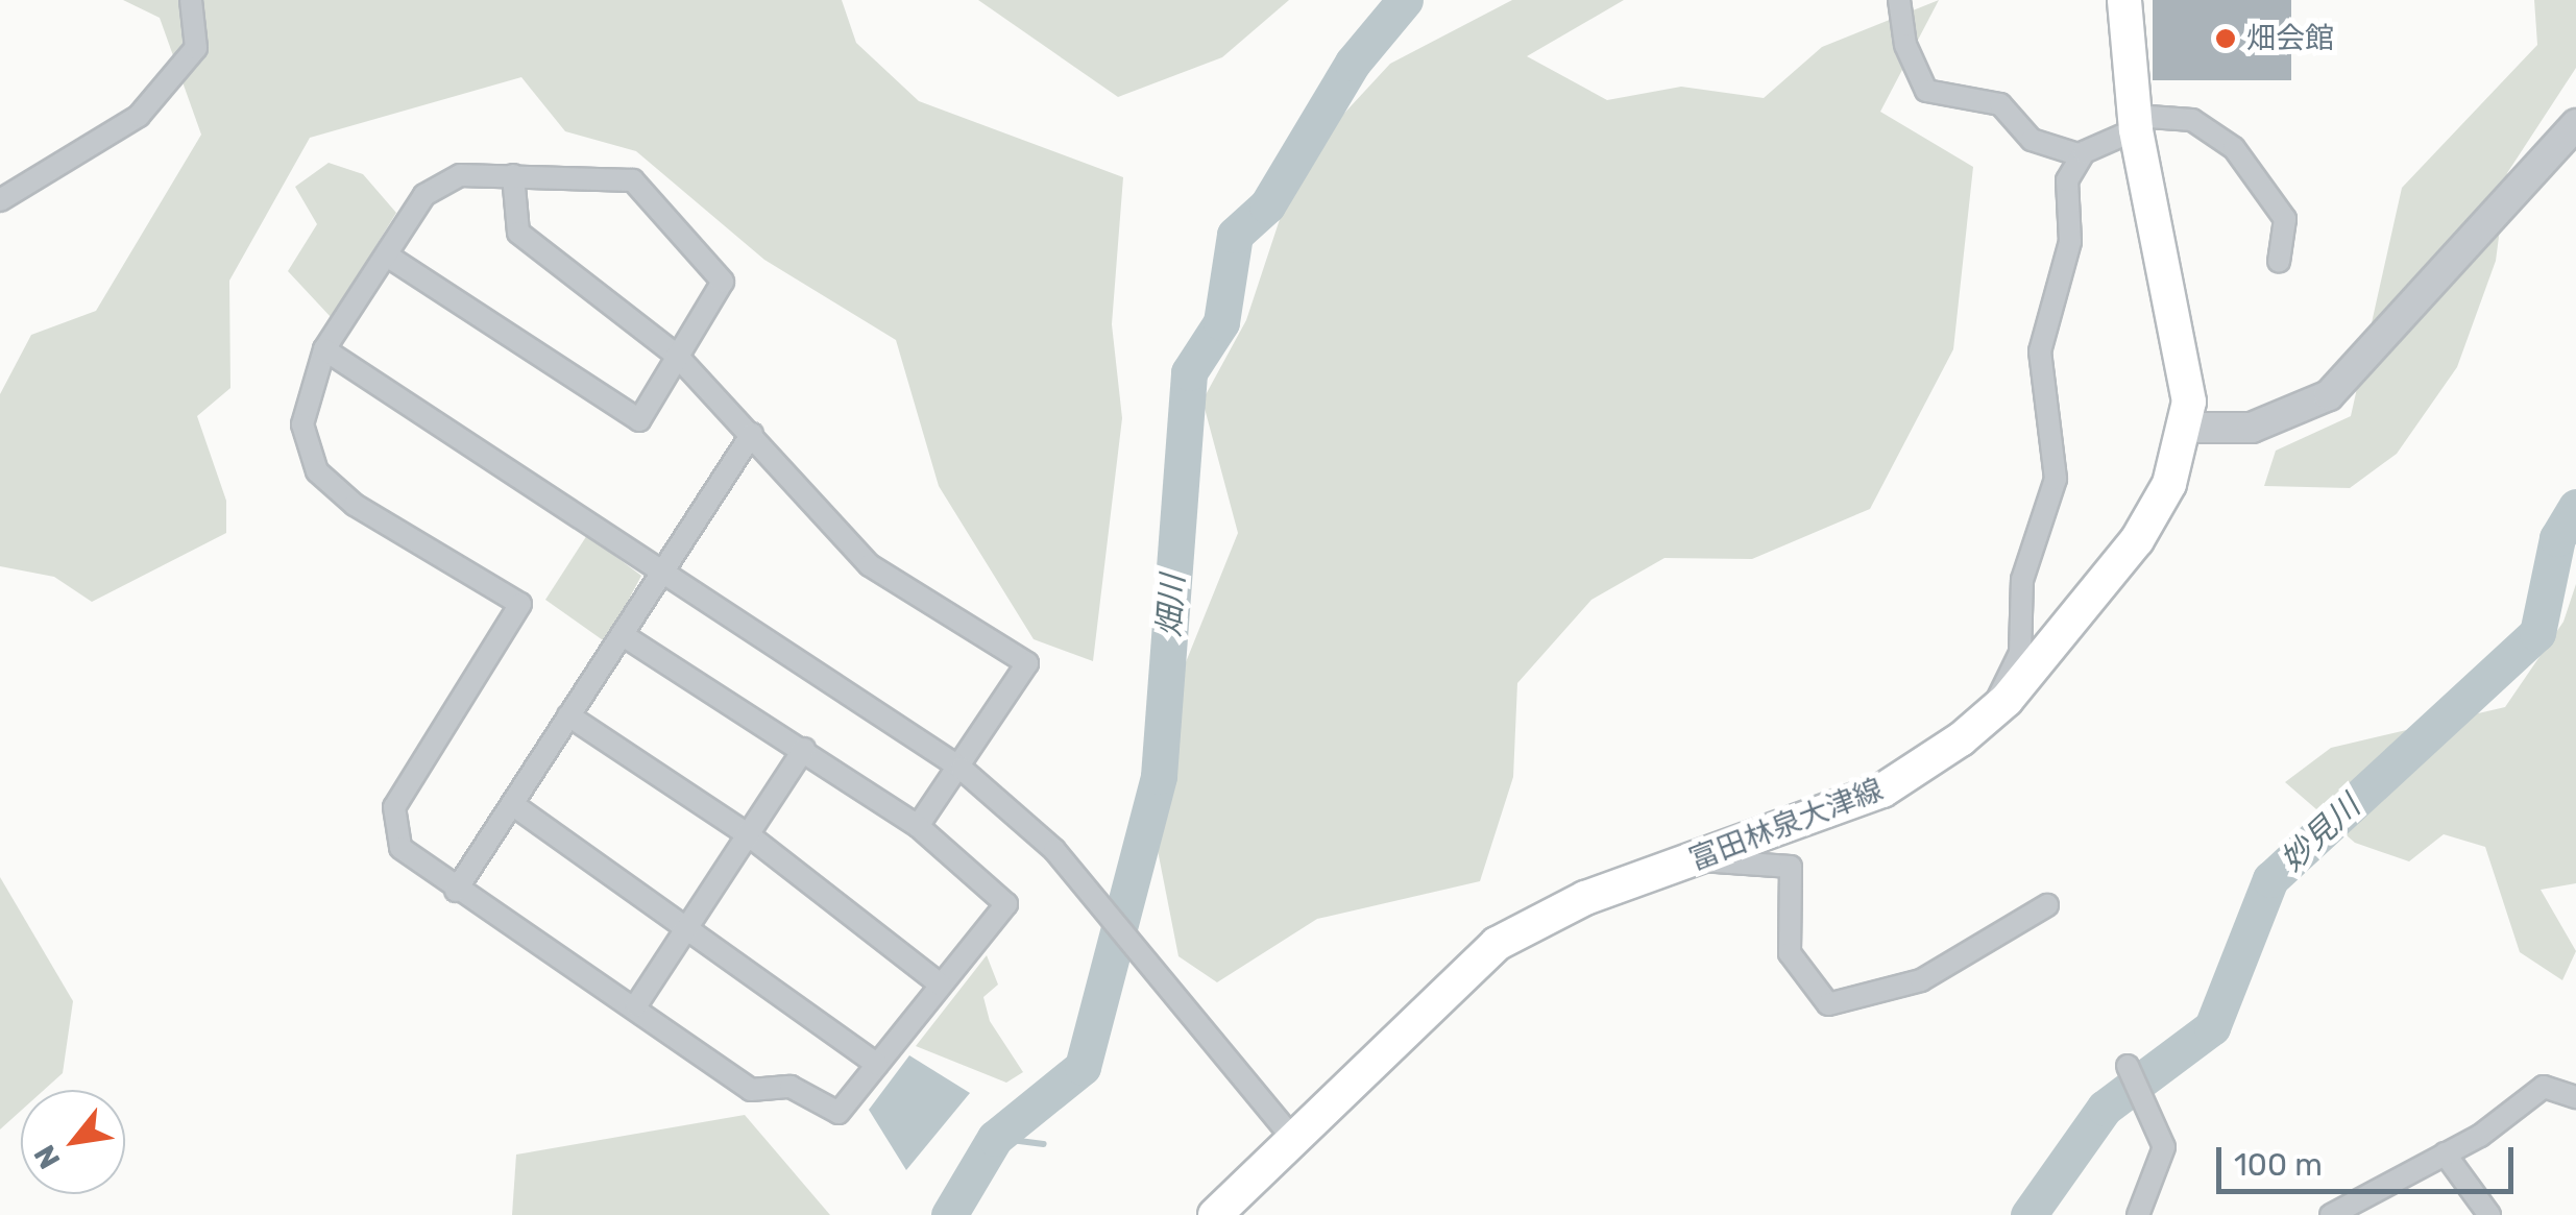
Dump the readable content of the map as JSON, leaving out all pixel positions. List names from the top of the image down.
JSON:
{
  "streets": {
    "main road": ["富田林泉大津線"]
  },
  "water": ["畑川", "妙見川"],
  "places": ["畑会館"],
  "scale_bar": "100 m",
  "north": "bottom left"
}
